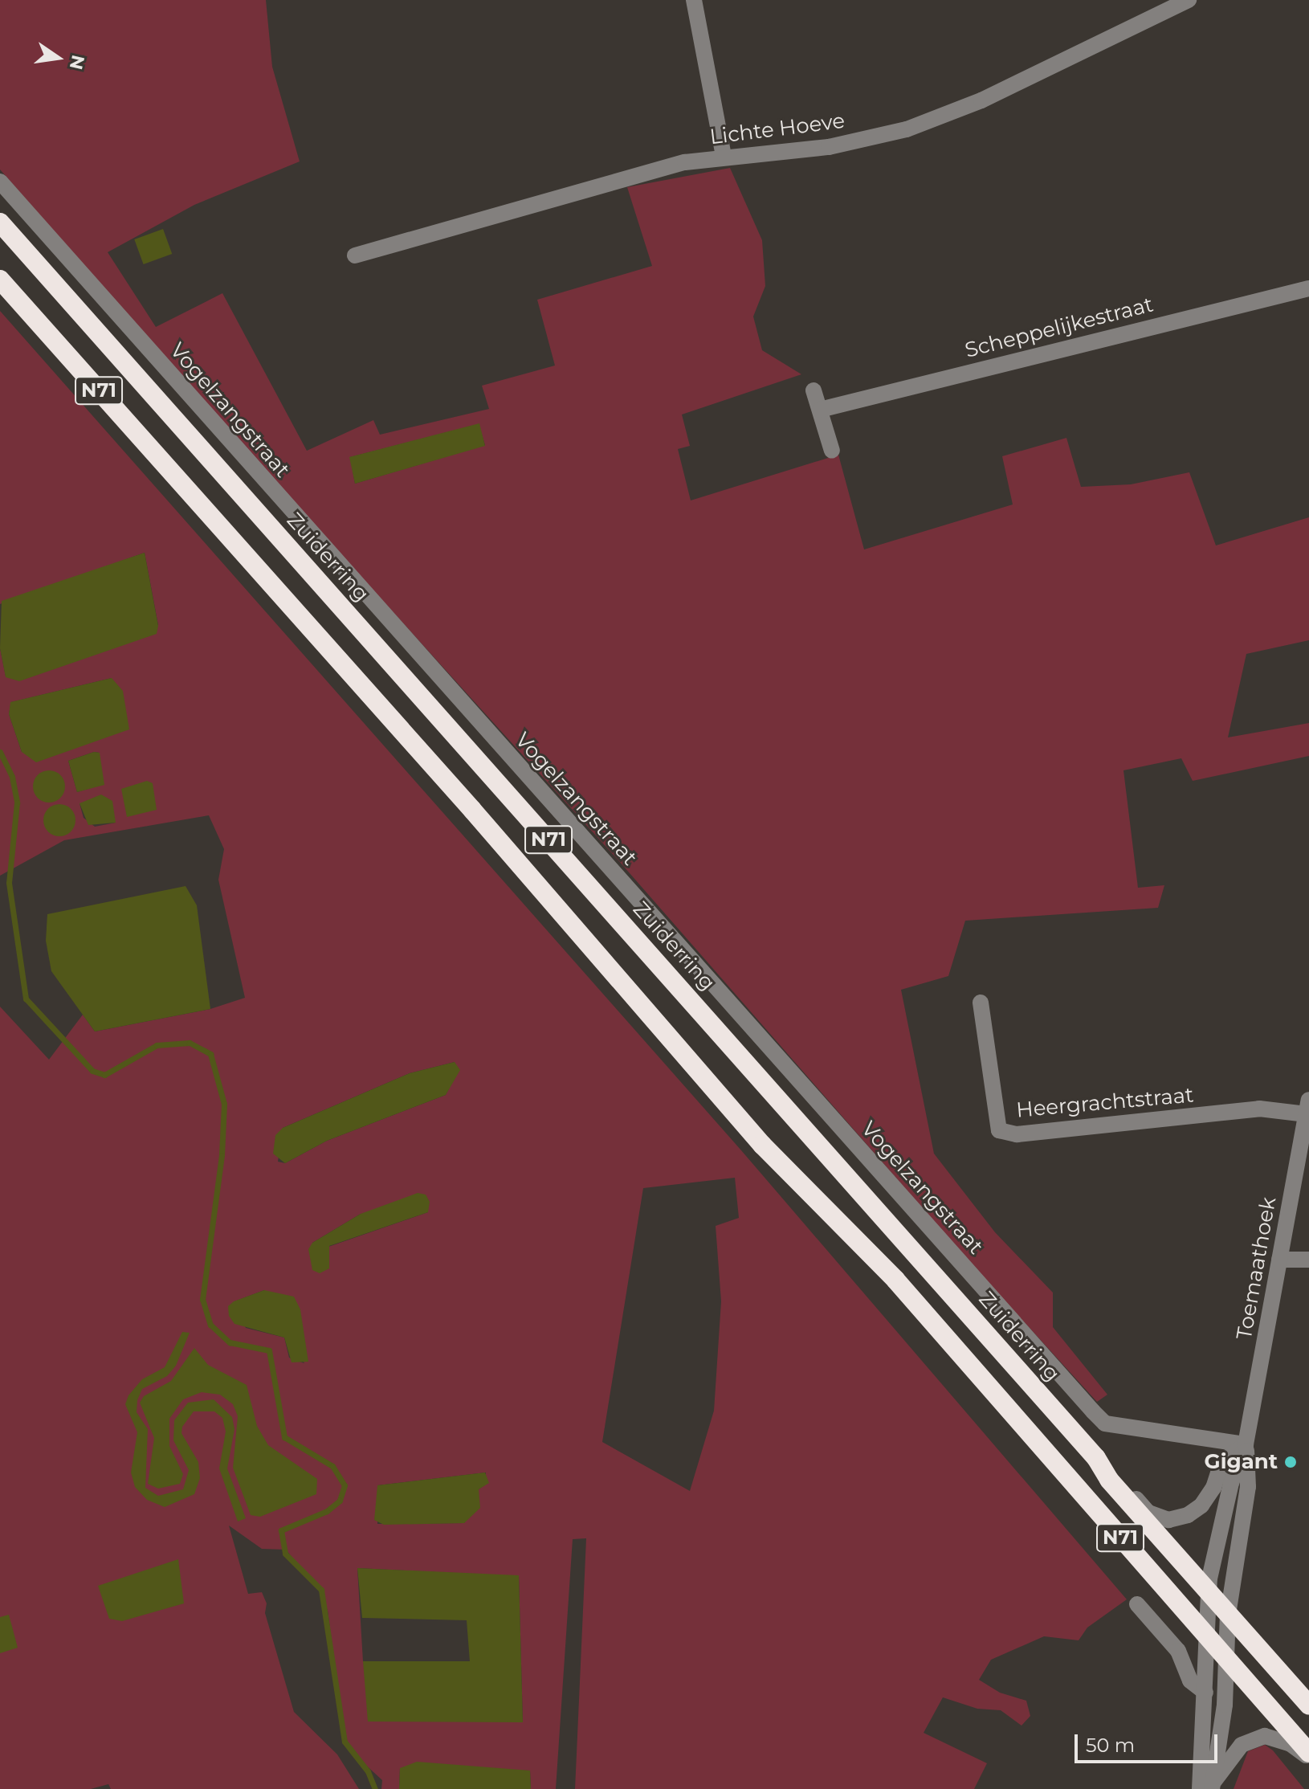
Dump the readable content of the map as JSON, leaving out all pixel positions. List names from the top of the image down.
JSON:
{
  "streets": {
    "highway": ["N71", "Zuiderring"],
    "street": [
      "Lichte Hoeve",
      "Scheppelijkestraat",
      "Vogelzangstraat",
      "Heergrachtstraat",
      "Toemaathoek"
    ]
  },
  "crossings": [
    ["N71", "Toemaathoek"],
    ["Vogelzangstraat", "Toemaathoek"],
    ["Zuiderring", "Toemaathoek"],
    ["Heergrachtstraat", "Toemaathoek"]
  ],
  "places": ["Gigant"],
  "scale_bar": "50 m",
  "north": "right"
}
